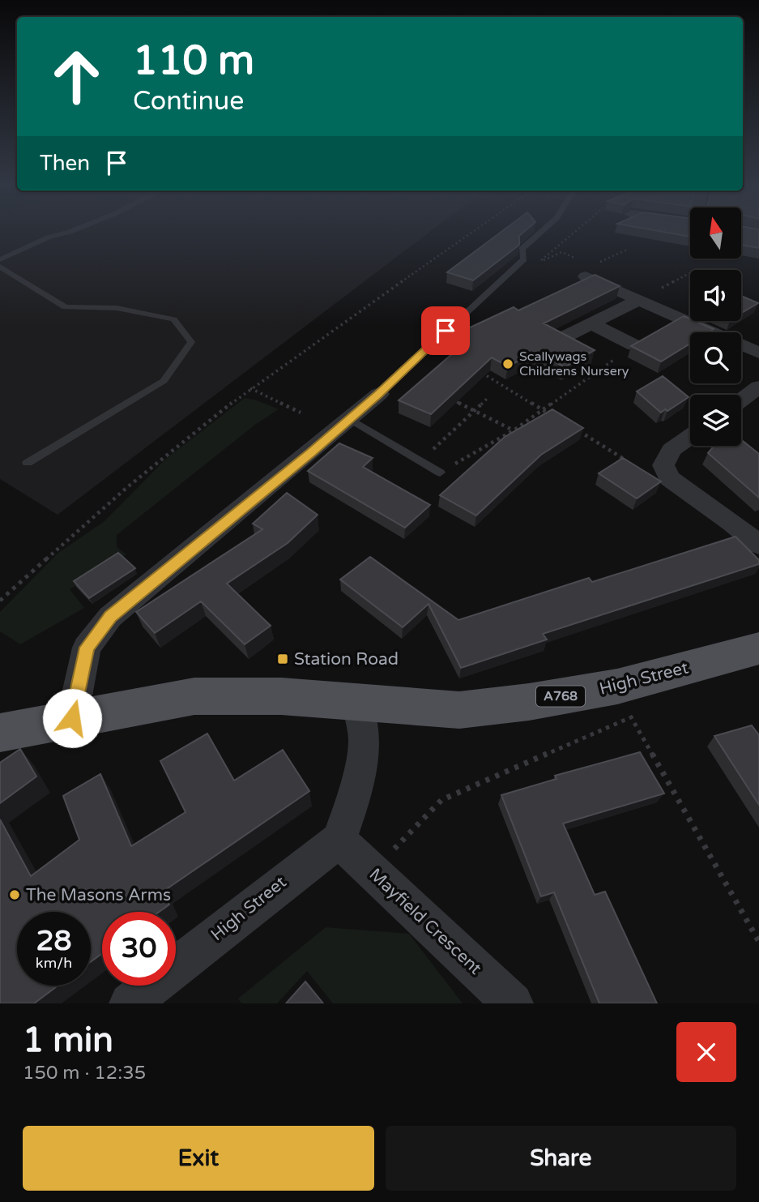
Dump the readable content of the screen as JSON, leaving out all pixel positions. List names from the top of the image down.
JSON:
{
  "streets": {
    "main road": ["High Street", "A768"],
    "street": ["Mayfield Crescent"]
  },
  "crossings": [
    ["High Street", "Mayfield Crescent"]
  ],
  "places": {
    "other": ["Scallywags Childrens Nursery", "The Masons Arms"],
    "transit": ["Station Road"]
  },
  "north": "top",
  "page": {
    "turn": ["110 m", "Continue"],
    "then": "Then",
    "speed": "28 km/h",
    "limit": "30",
    "heading": ["1 min", "150 m · 12:35"],
    "buttons": ["Exit", "Share"]
  }
}
